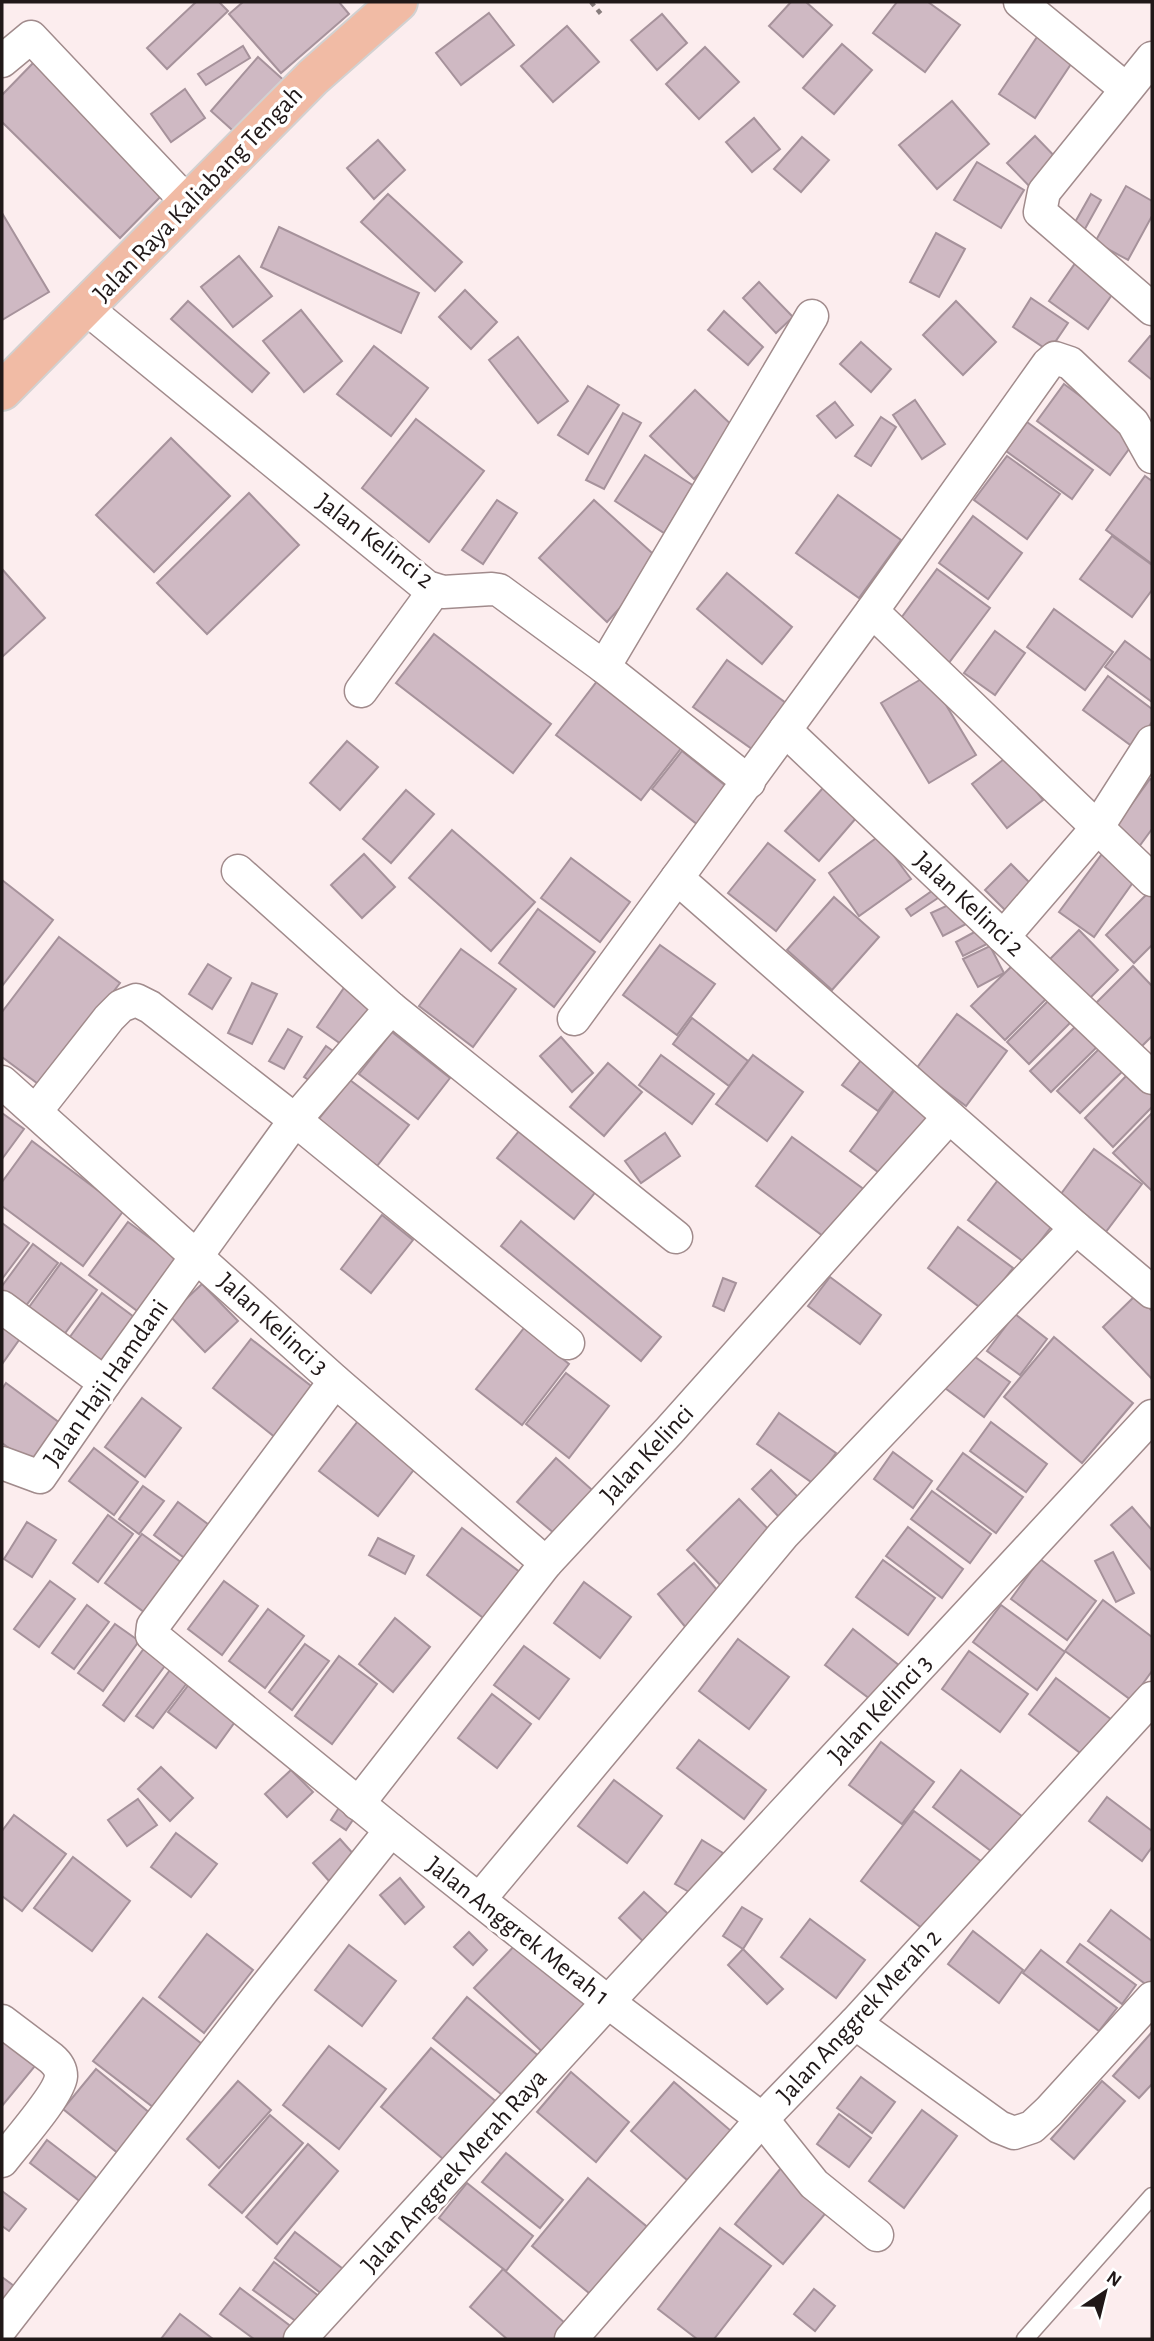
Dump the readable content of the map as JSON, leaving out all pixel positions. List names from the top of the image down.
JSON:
{
  "streets": {
    "main road": ["Jalan Raya Kaliabang Tengah"],
    "street": [
      "Jalan Kelinci 2",
      "Jalan Kelinci 3",
      "Jalan Haji Hamdani",
      "Jalan Kelinci",
      "Jalan Anggrek Merah 1",
      "Jalan Anggrek Merah 2",
      "Jalan Anggrek Merah Raya"
    ]
  },
  "crossings": [
    ["Jalan Raya Kaliabang Tengah", "Jalan Kelinci 2"],
    ["Jalan Kelinci 3", "Jalan Haji Hamdani"],
    ["Jalan Kelinci 3", "Jalan Kelinci"],
    ["Jalan Kelinci 3", "Jalan Anggrek Merah 1"],
    ["Jalan Kelinci 3", "Jalan Anggrek Merah Raya"],
    ["Jalan Kelinci", "Jalan Anggrek Merah 1"],
    ["Jalan Anggrek Merah 1", "Jalan Anggrek Merah 2"],
    ["Jalan Anggrek Merah 1", "Jalan Anggrek Merah Raya"]
  ],
  "north": "top right"
}
